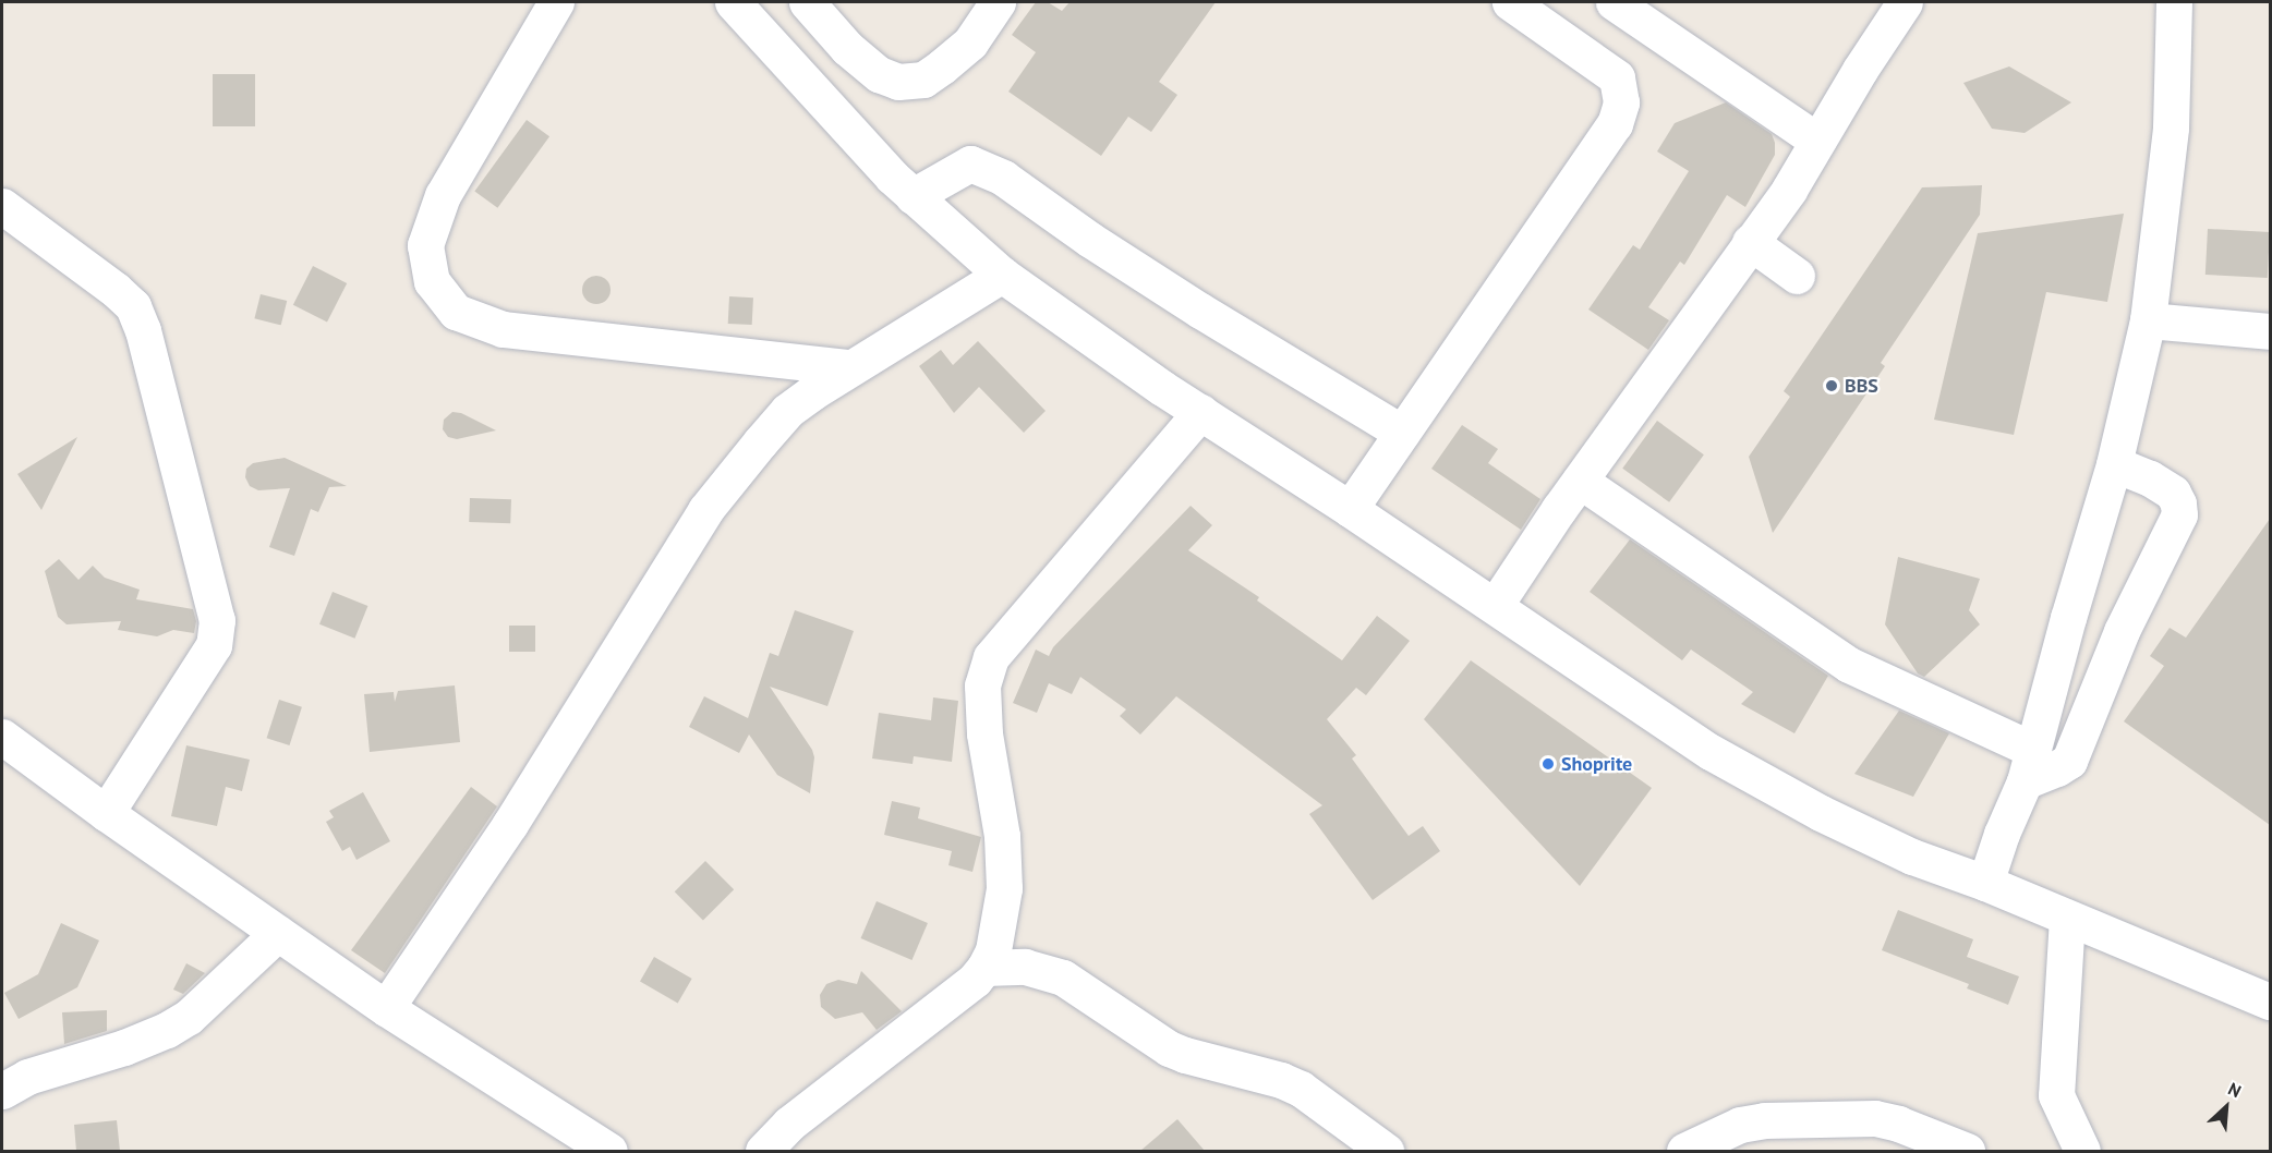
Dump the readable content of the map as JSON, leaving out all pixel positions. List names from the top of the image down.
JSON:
{
  "places": ["BBS", "Shoprite"],
  "north": "top right"
}
